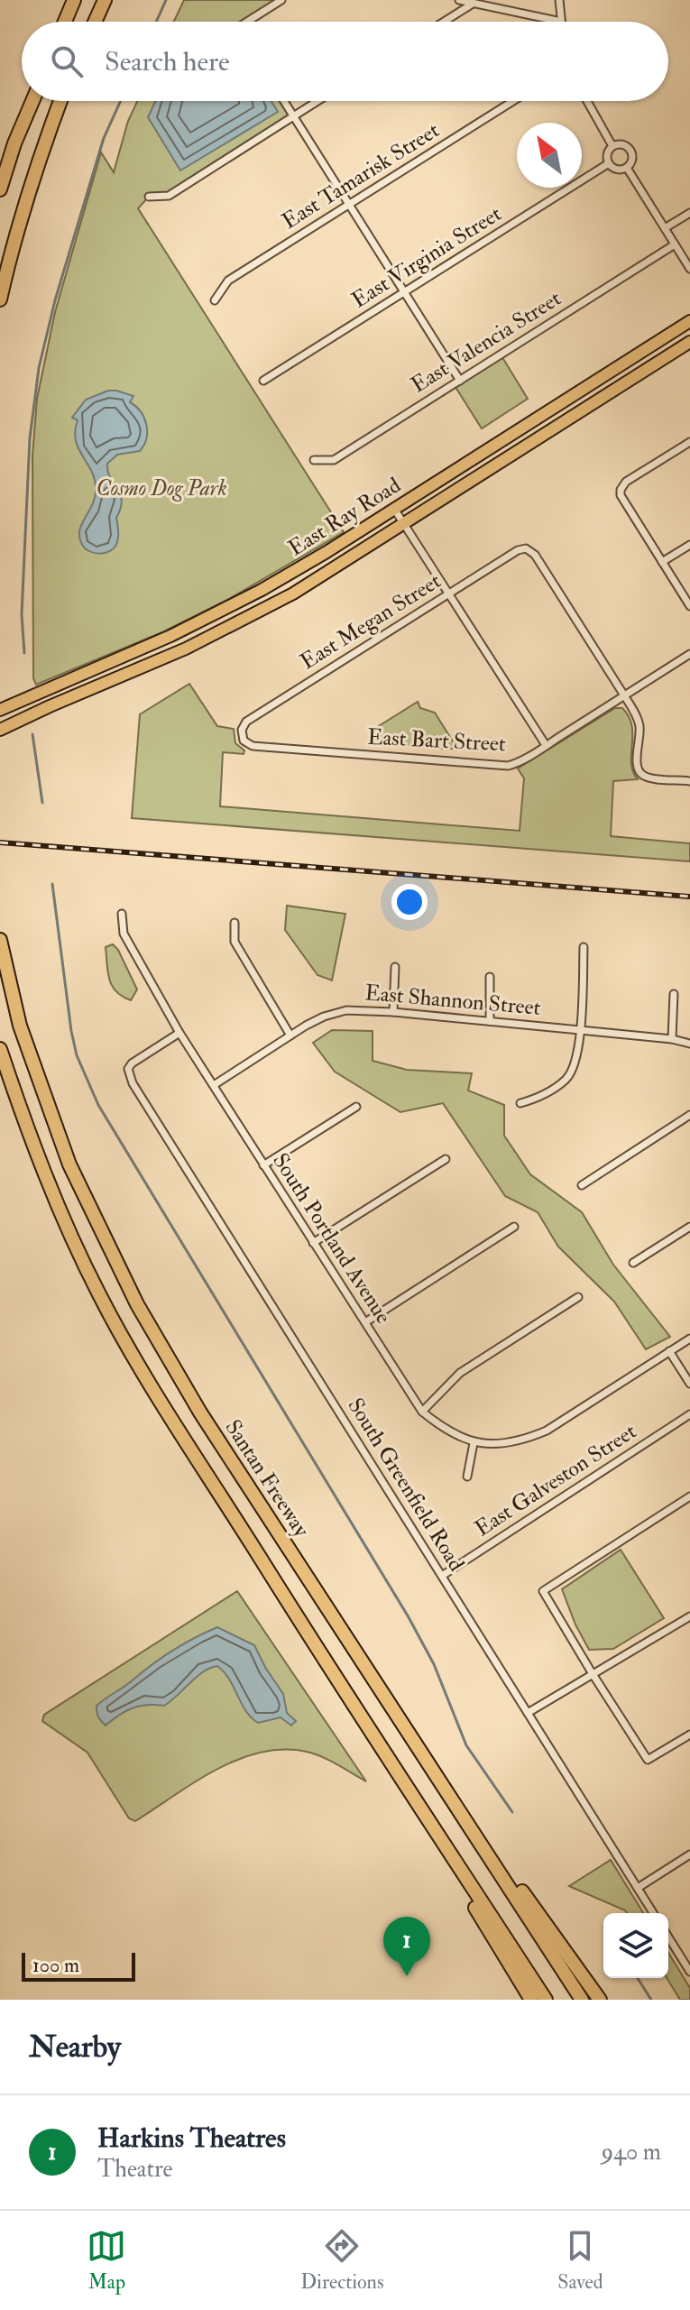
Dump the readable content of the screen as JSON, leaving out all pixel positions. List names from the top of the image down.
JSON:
{
  "streets": {
    "highway": ["Santan Freeway"],
    "main road": ["East Ray Road"],
    "street": [
      "East Tamarisk Street",
      "East Virginia Street",
      "East Valencia Street",
      "East Megan Street",
      "East Bart Street",
      "East Shannon Street",
      "South Portland Avenue",
      "East Galveston Street",
      "South Greenfield Road"
    ]
  },
  "crossings": [
    ["East Megan Street", "East Bart Street"],
    ["East Shannon Street", "South Portland Avenue"],
    ["South Portland Avenue", "South Greenfield Road"],
    ["East Galveston Street", "South Greenfield Road"]
  ],
  "parks": ["Cosmo Dog Park"],
  "scale_bar": "100 m",
  "north": "top left",
  "page": {
    "search": "Search here",
    "pins": "1",
    "scale": "100 m",
    "heading": "Nearby",
    "list": [
      {
        "mark": "1",
        "name": "Harkins Theatres",
        "note": "Theatre",
        "value": "940 m"
      }
    ],
    "nav": ["Map", "Directions", "Saved"]
  }
}
